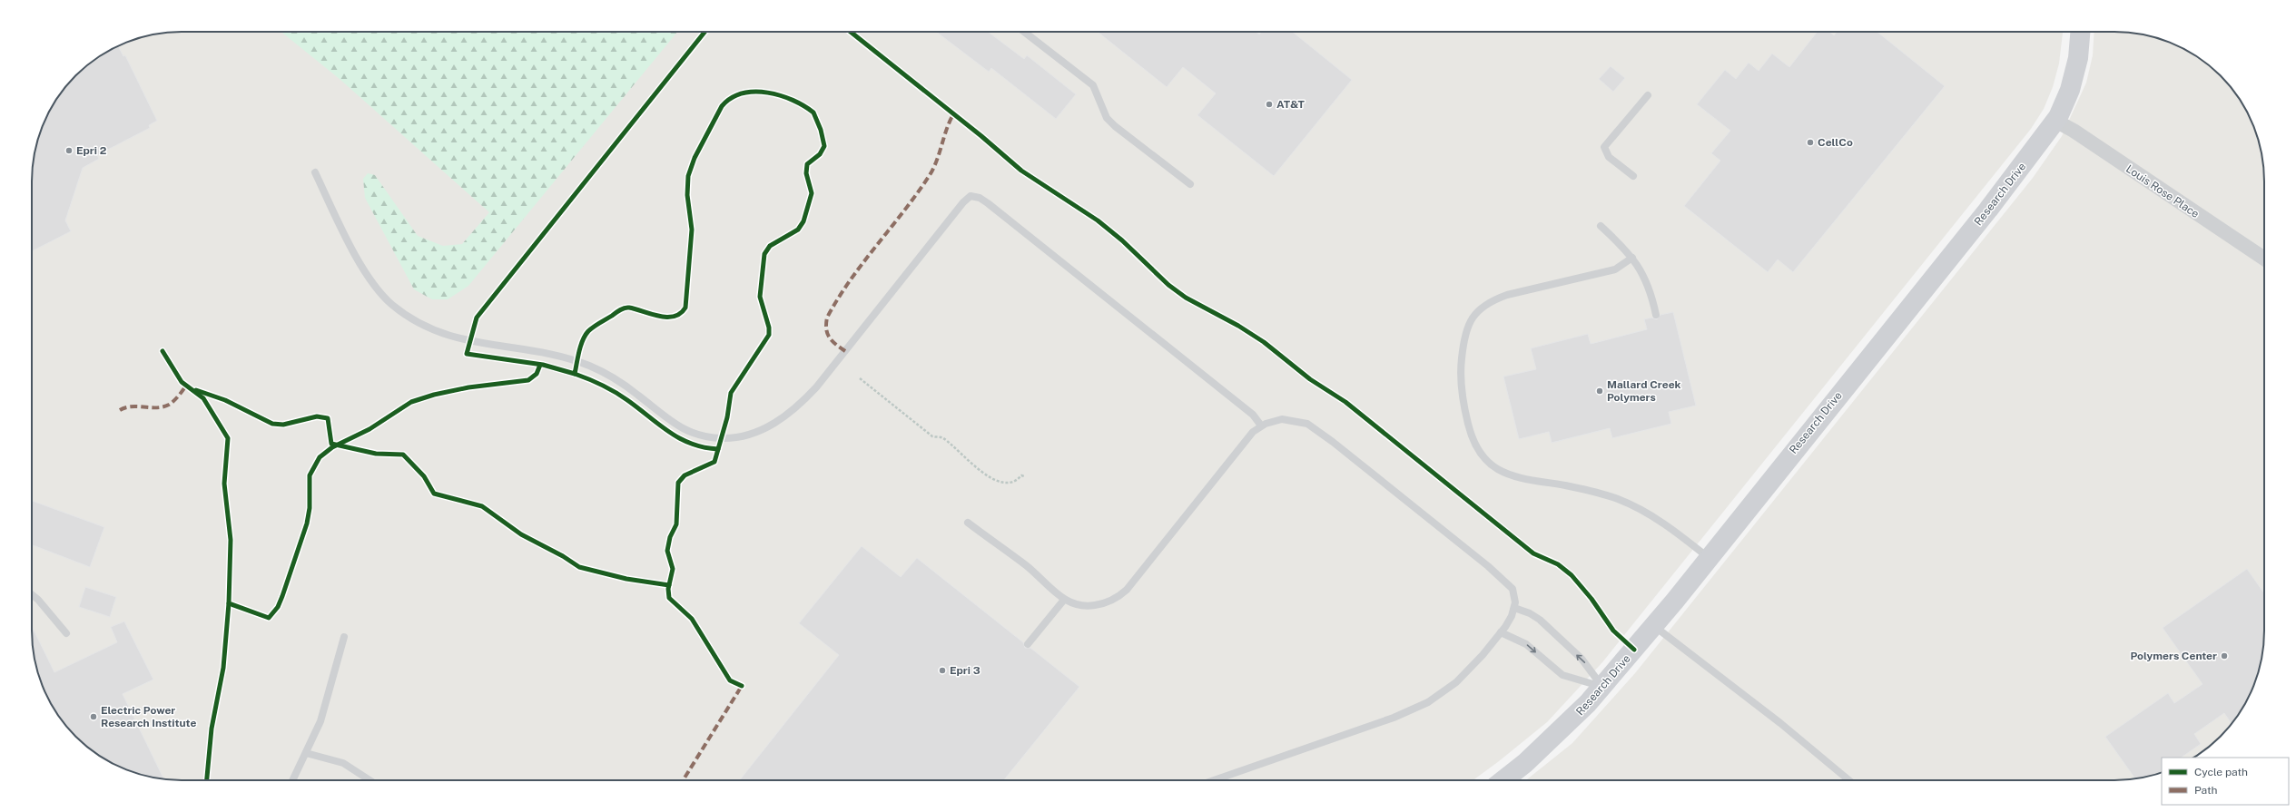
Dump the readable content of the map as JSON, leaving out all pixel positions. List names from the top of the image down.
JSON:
{
  "streets": {
    "street": ["Louis Rose Place", "Research Drive"]
  },
  "crossings": [
    ["Louis Rose Place", "Research Drive"]
  ],
  "places": [
    "AT&T",
    "CellCo",
    "Epri 2",
    "Mallard Creek Polymers",
    "Polymers Center",
    "Epri 3",
    "Electric Power Research Institute"
  ],
  "legend": ["Cycle path", "Path"]
}
